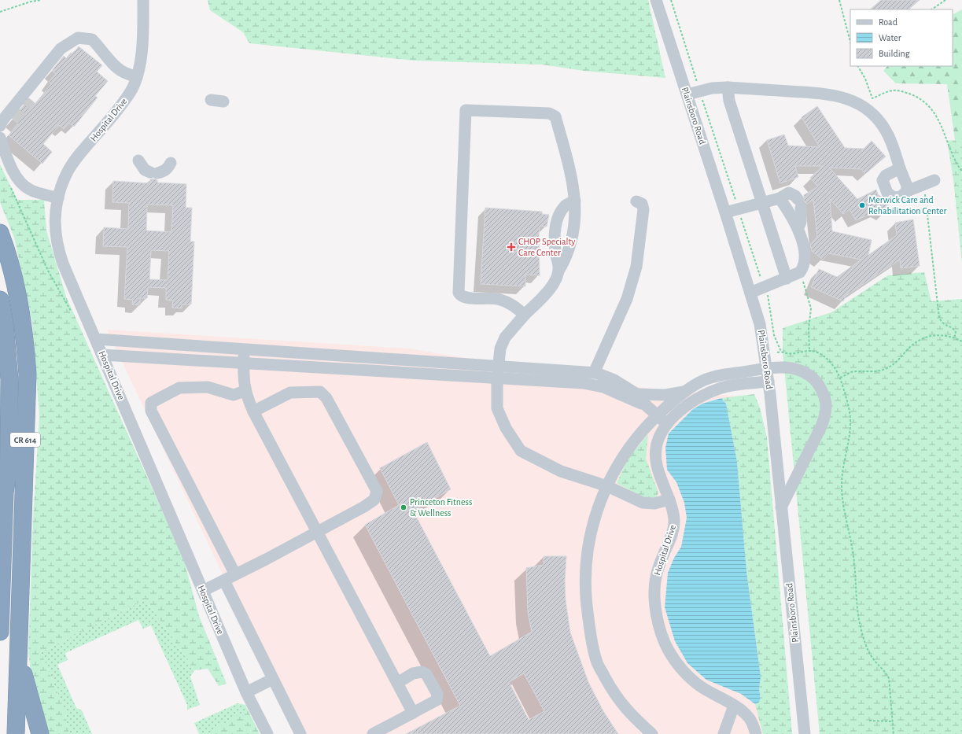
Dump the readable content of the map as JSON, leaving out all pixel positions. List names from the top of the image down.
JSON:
{
  "streets": {
    "highway": ["CR 614"],
    "street": ["Plainsboro Road", "Hospital Drive"]
  },
  "places": {
    "other": ["Merwick Care and Rehabilitation Center", "Princeton Fitness & Wellness"],
    "health": ["CHOP Specialty Care Center"]
  },
  "legend": ["Road", "Water", "Building"]
}
